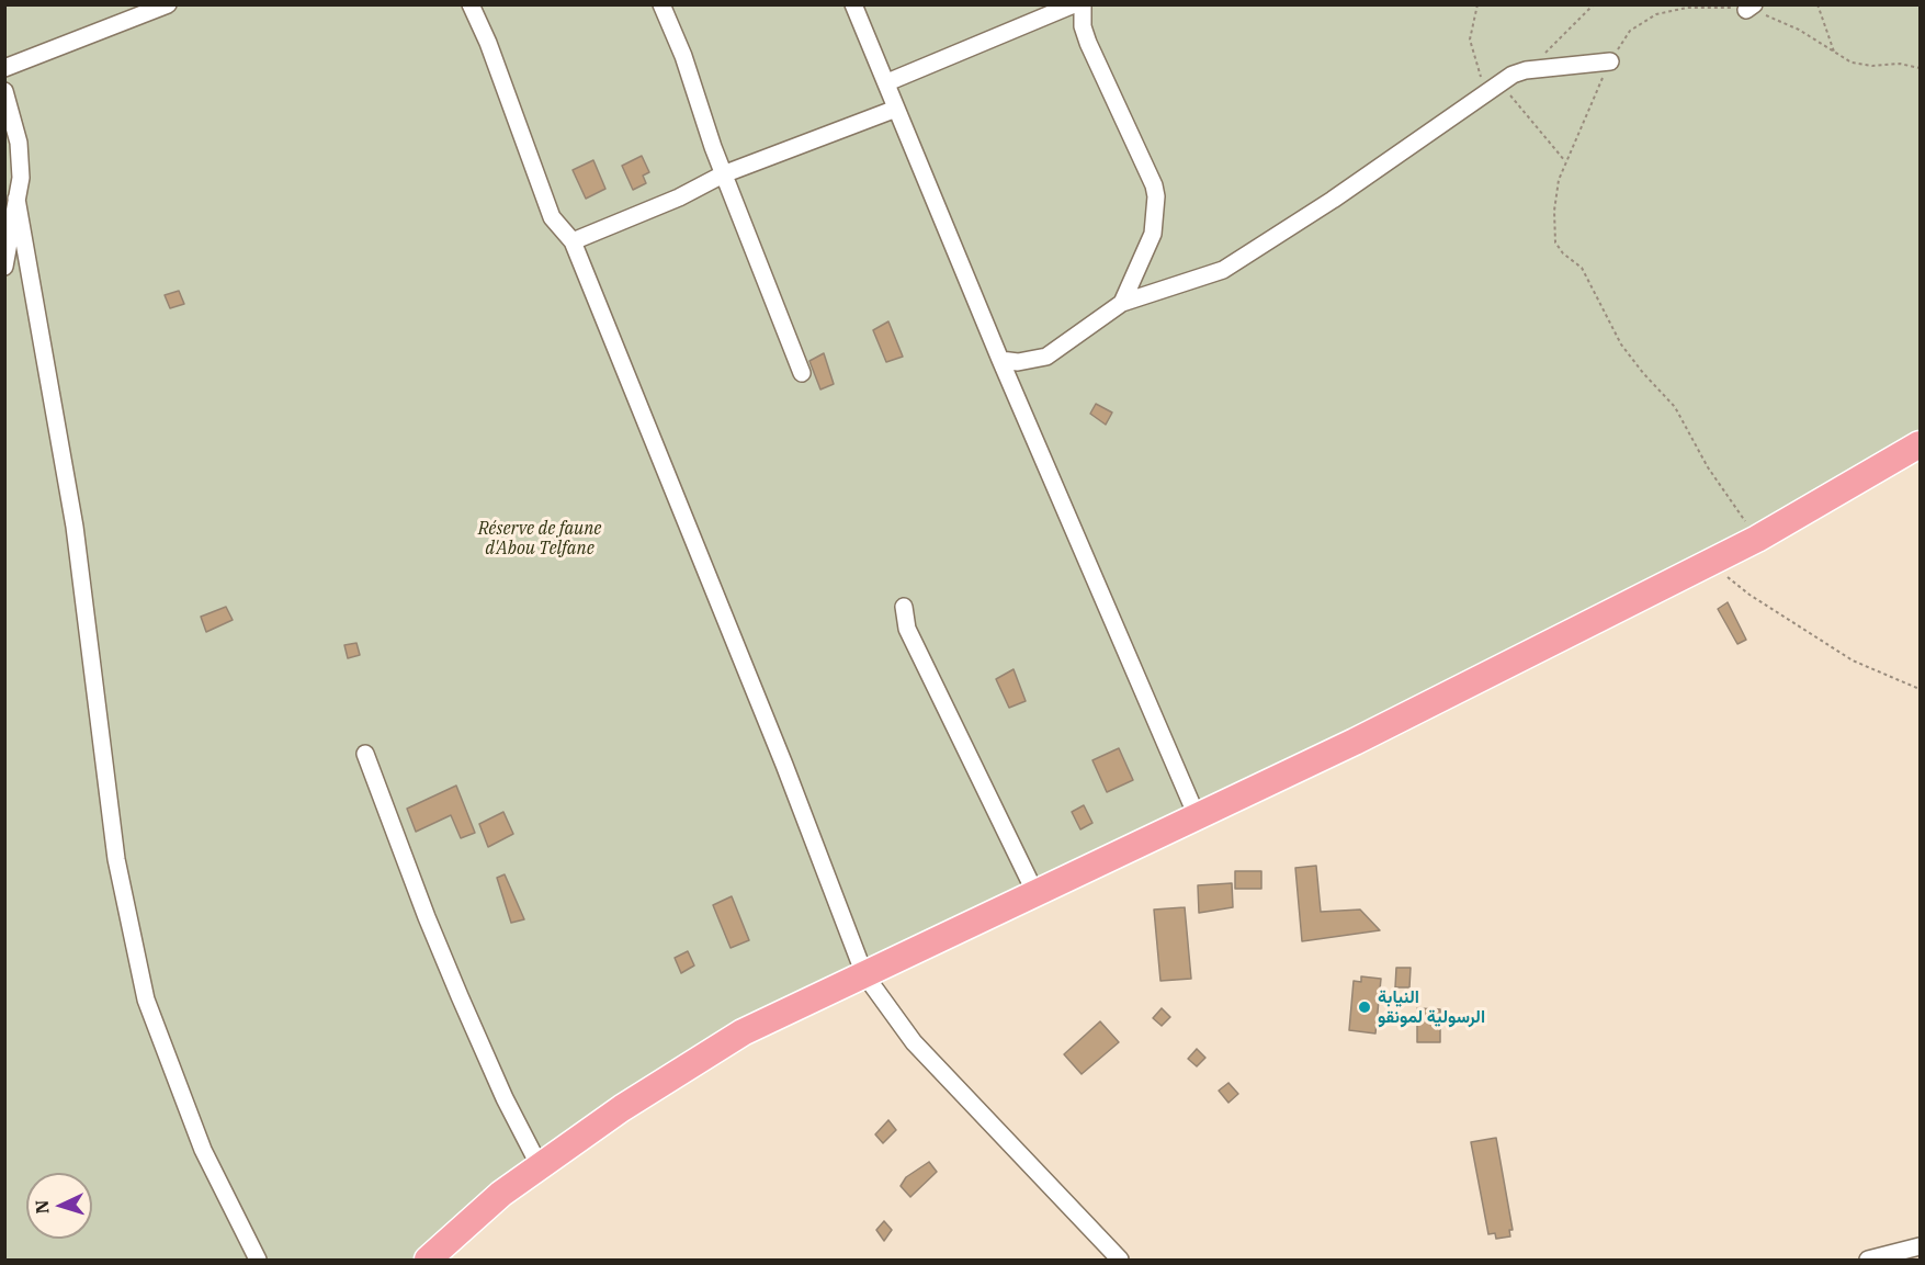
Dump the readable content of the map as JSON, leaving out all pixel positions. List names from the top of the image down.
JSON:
{
  "parks": ["Réserve de faune d'Abou Telfane"],
  "places": ["النيابة الرسولية لمونقو"],
  "north": "left"
}
